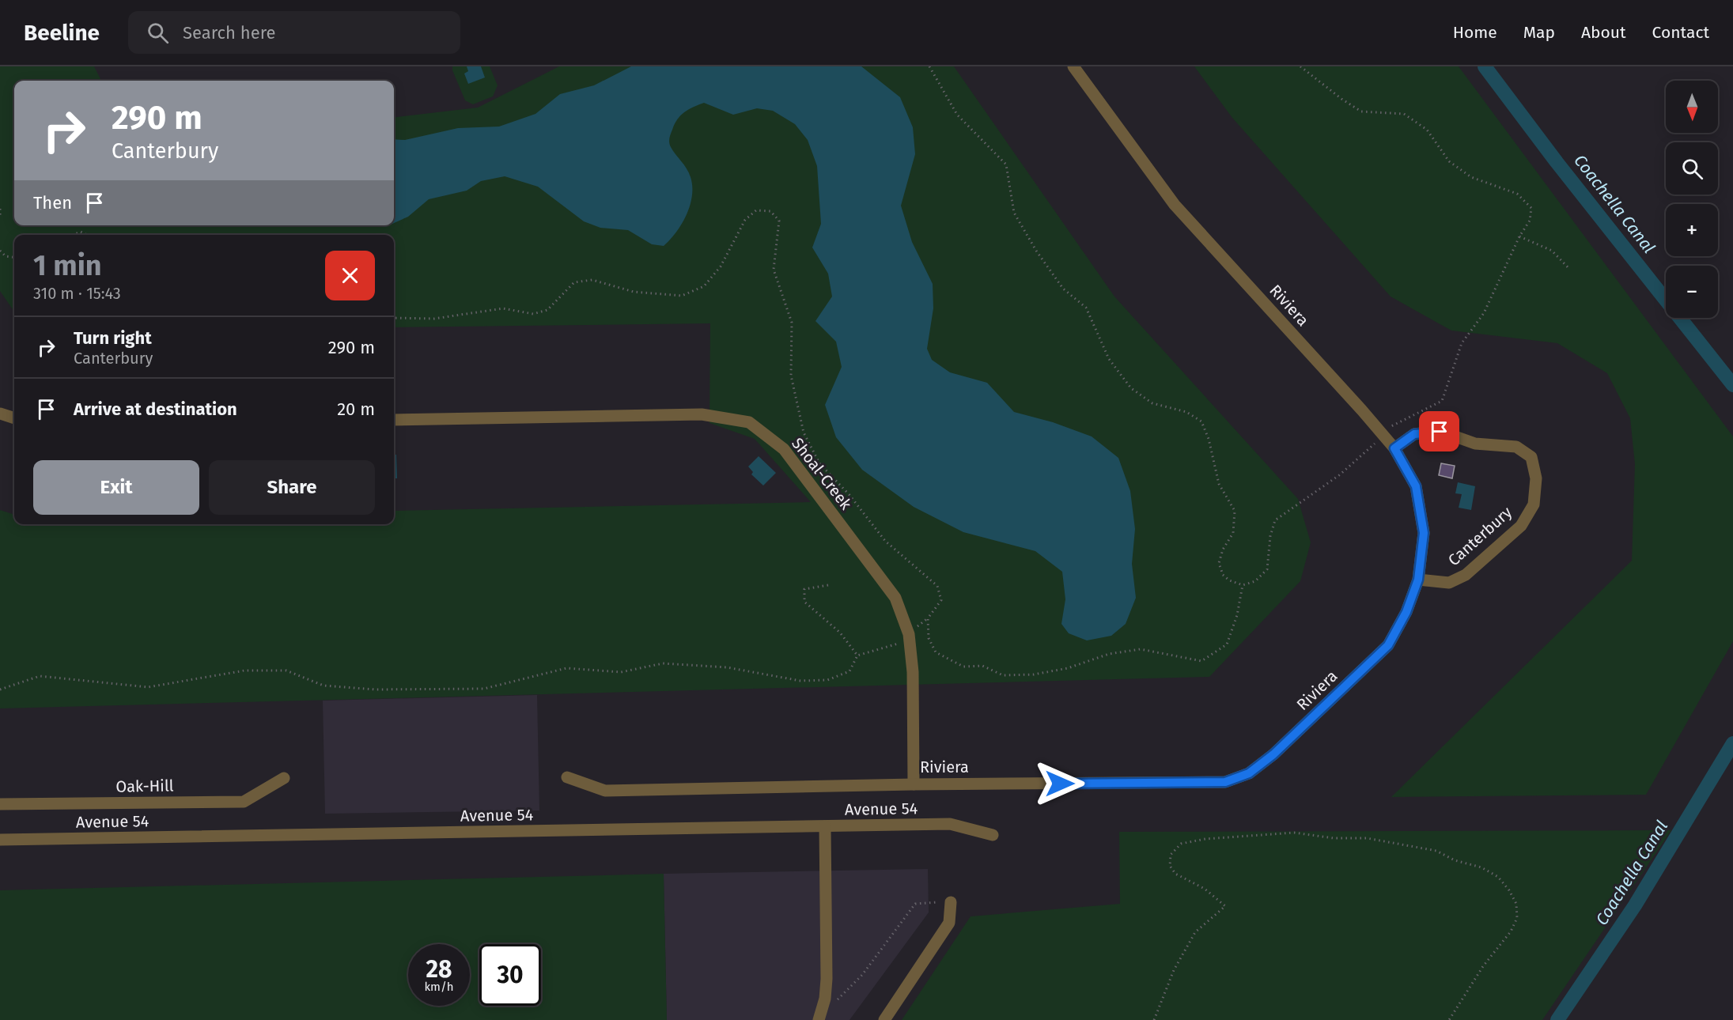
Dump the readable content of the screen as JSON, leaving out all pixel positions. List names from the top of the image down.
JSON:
{
  "streets": {
    "street": [
      "Riviera",
      "Shoal-Creek",
      "Canterbury",
      "Oak-Hill",
      "Avenue 54"
    ]
  },
  "crossings": [
    ["Riviera", "Shoal-Creek"],
    ["Riviera", "Canterbury"]
  ],
  "water": ["Coachella Canal"],
  "north": "bottom",
  "page": {
    "header": "Beeline",
    "search": "Search here",
    "nav": [
      "Home",
      "Map",
      "About",
      "Contact"
    ],
    "map_buttons": ["+", "−"],
    "turn": ["290 m", "Canterbury"],
    "then": "Then",
    "heading": ["1 min", "310 m · 15:43"],
    "list": [
      {
        "name": "Turn right",
        "note": "Canterbury",
        "value": "290 m"
      },
      {
        "name": "Arrive at destination",
        "value": "20 m"
      }
    ],
    "buttons": ["Exit", "Share"],
    "speed": "28 km/h",
    "limit": "30"
  }
}
